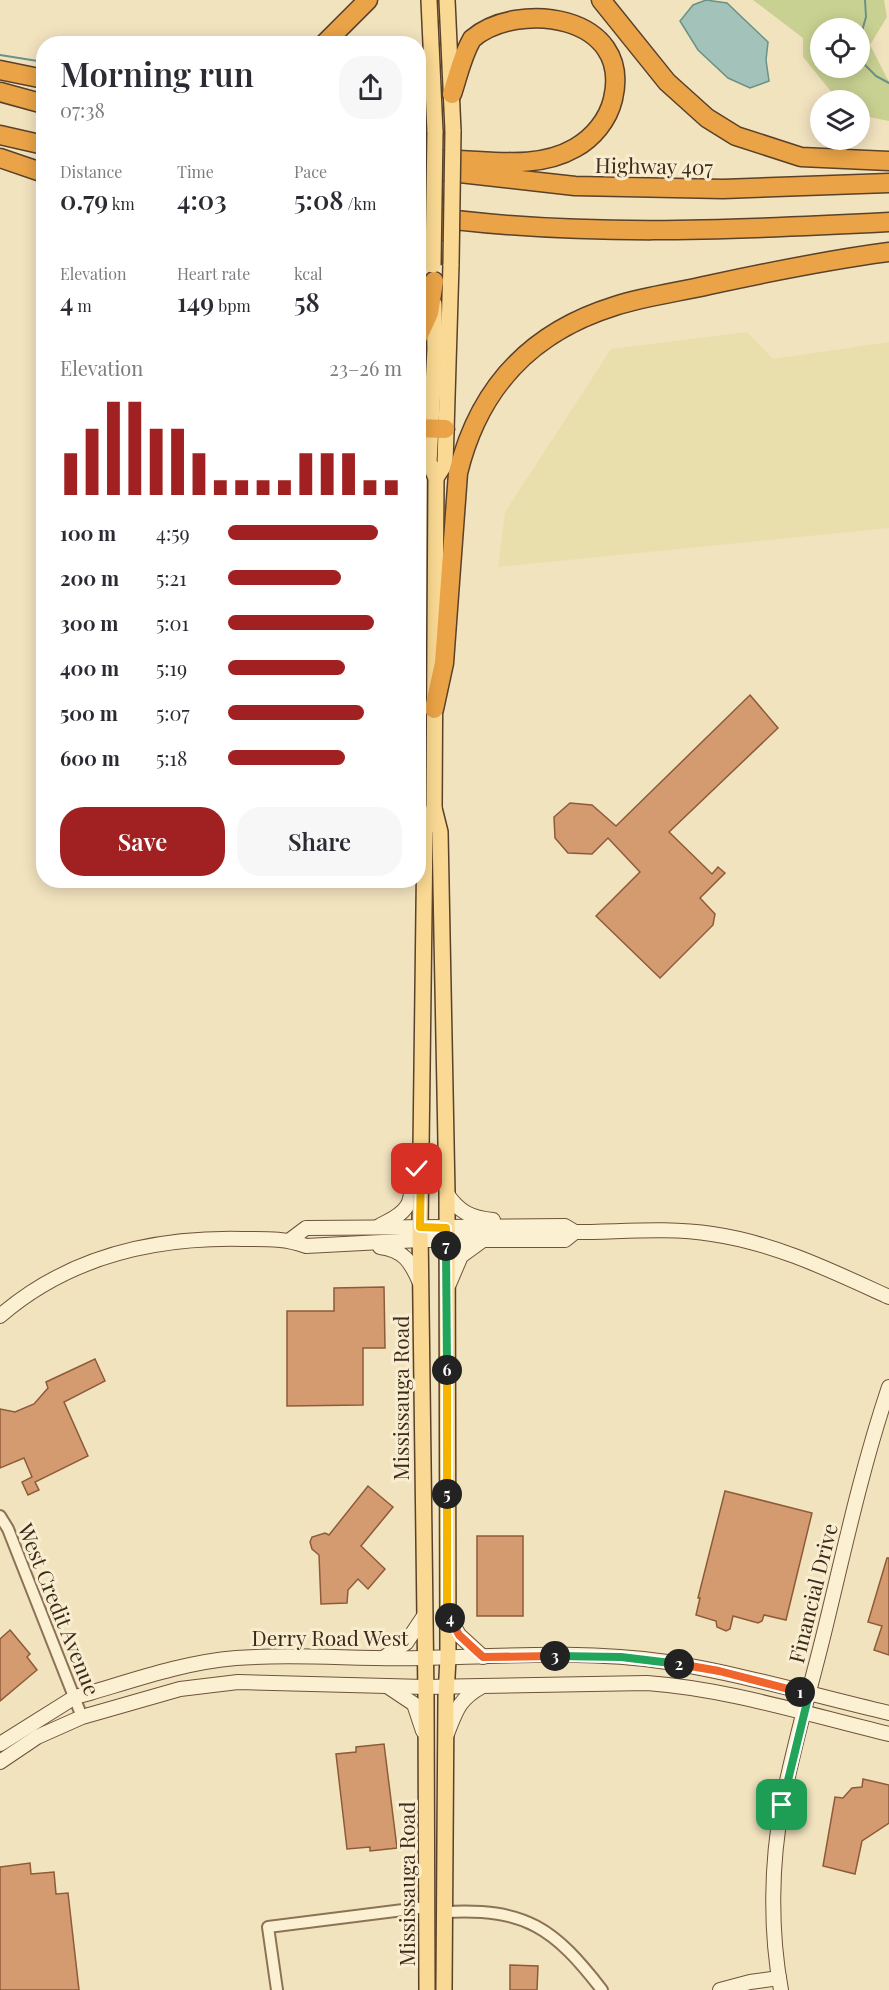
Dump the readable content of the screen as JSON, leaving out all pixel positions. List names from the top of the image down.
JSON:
{
  "streets": {
    "highway": ["Highway 407"],
    "main road": ["Mississauga Road", "Financial Drive", "Derry Road West"],
    "street": ["West Credit Avenue"]
  },
  "crossings": [
    ["Mississauga Road", "Derry Road West"],
    ["Financial Drive", "Derry Road West"],
    ["West Credit Avenue", "Derry Road West"]
  ],
  "page": {
    "heading": ["Morning run", "07:38"],
    "stats": [
      ["Distance", "0.79 km"],
      ["Time", "4:03"],
      ["Pace", "5:08 /km"],
      ["Elevation", "4 m"],
      ["Heart rate", "149 bpm"],
      ["kcal", "58"]
    ],
    "chart": ["Elevation", "23–26 m"],
    "list": [
      {
        "name": "100 m",
        "note": "4:59"
      },
      {
        "name": "200 m",
        "note": "5:21"
      },
      {
        "name": "300 m",
        "note": "5:01"
      },
      {
        "name": "400 m",
        "note": "5:19"
      },
      {
        "name": "500 m",
        "note": "5:07"
      },
      {
        "name": "600 m",
        "note": "5:18"
      }
    ],
    "buttons": ["Save", "Share"],
    "pins": [
      "7",
      "6",
      "5",
      "4",
      "3",
      "2",
      "1"
    ]
  }
}
